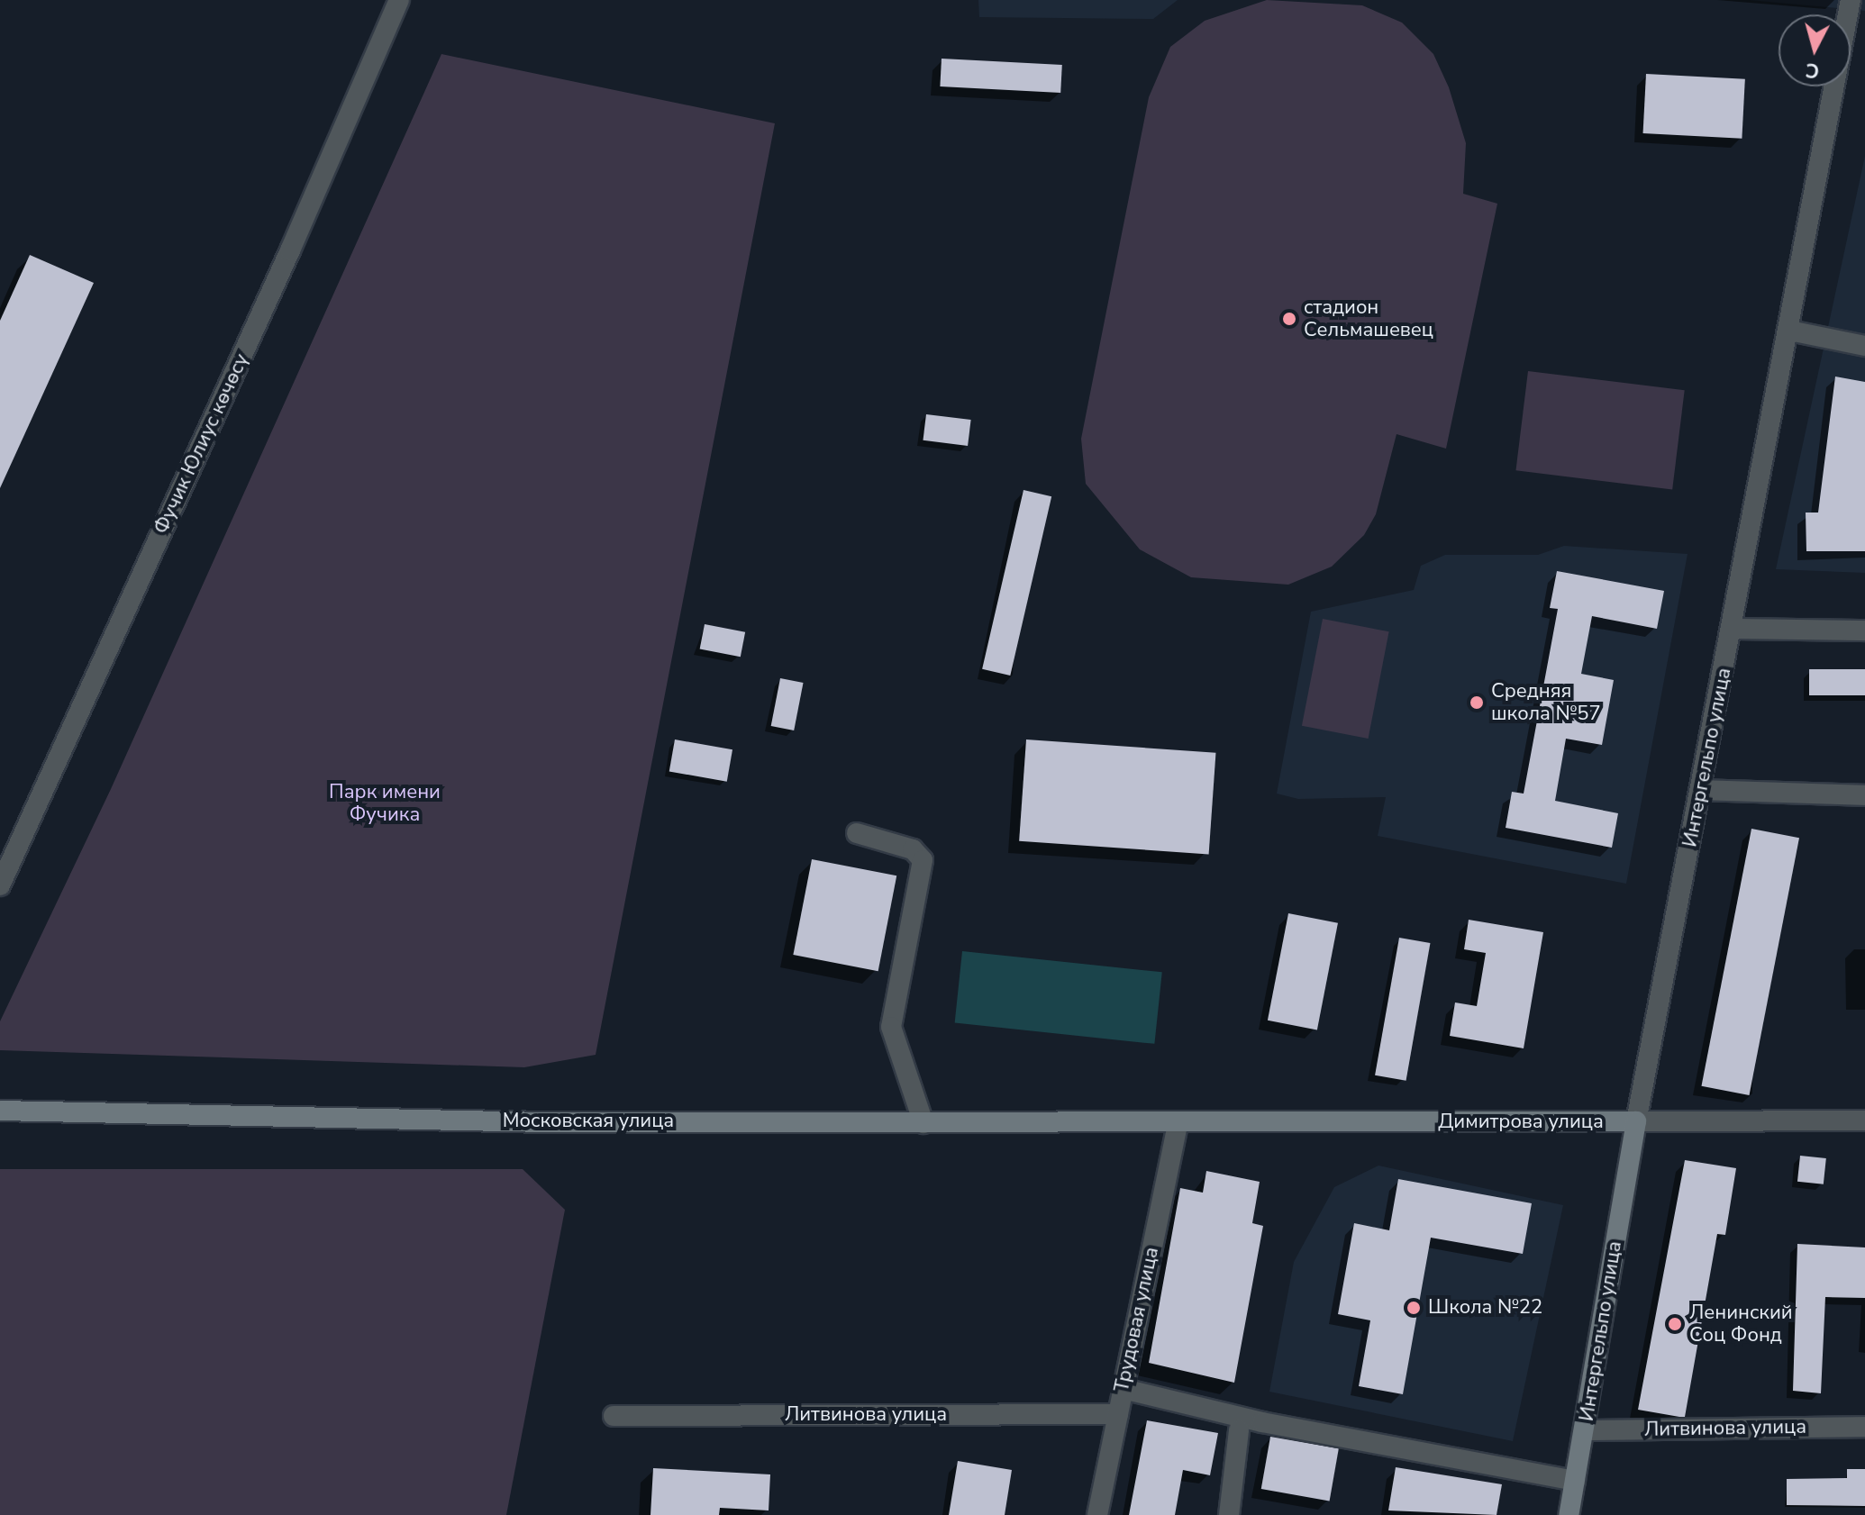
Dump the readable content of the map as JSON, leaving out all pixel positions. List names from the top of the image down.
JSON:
{
  "streets": {
    "main road": ["Интергельпо улица", "Московская улица", "Димитрова улица"],
    "street": ["Фучик Юлиус көчөсү", "Трудовая улица", "Литвинова улица"]
  },
  "crossings": [
    ["Интергельпо улица", "Димитрова улица"],
    ["Интергельпо улица", "Литвинова улица"],
    ["Московская улица", "Димитрова улица"],
    ["Московская улица", "Трудовая улица"],
    ["Димитрова улица", "Трудовая улица"],
    ["Трудовая улица", "Литвинова улица"]
  ],
  "parks": ["Парк имени Фучика"],
  "places": [
    "стадион Сельмашевец",
    "Средняя школа №57",
    "Школа №22",
    "Ленинский Соц Фонд"
  ],
  "north": "bottom"
}
